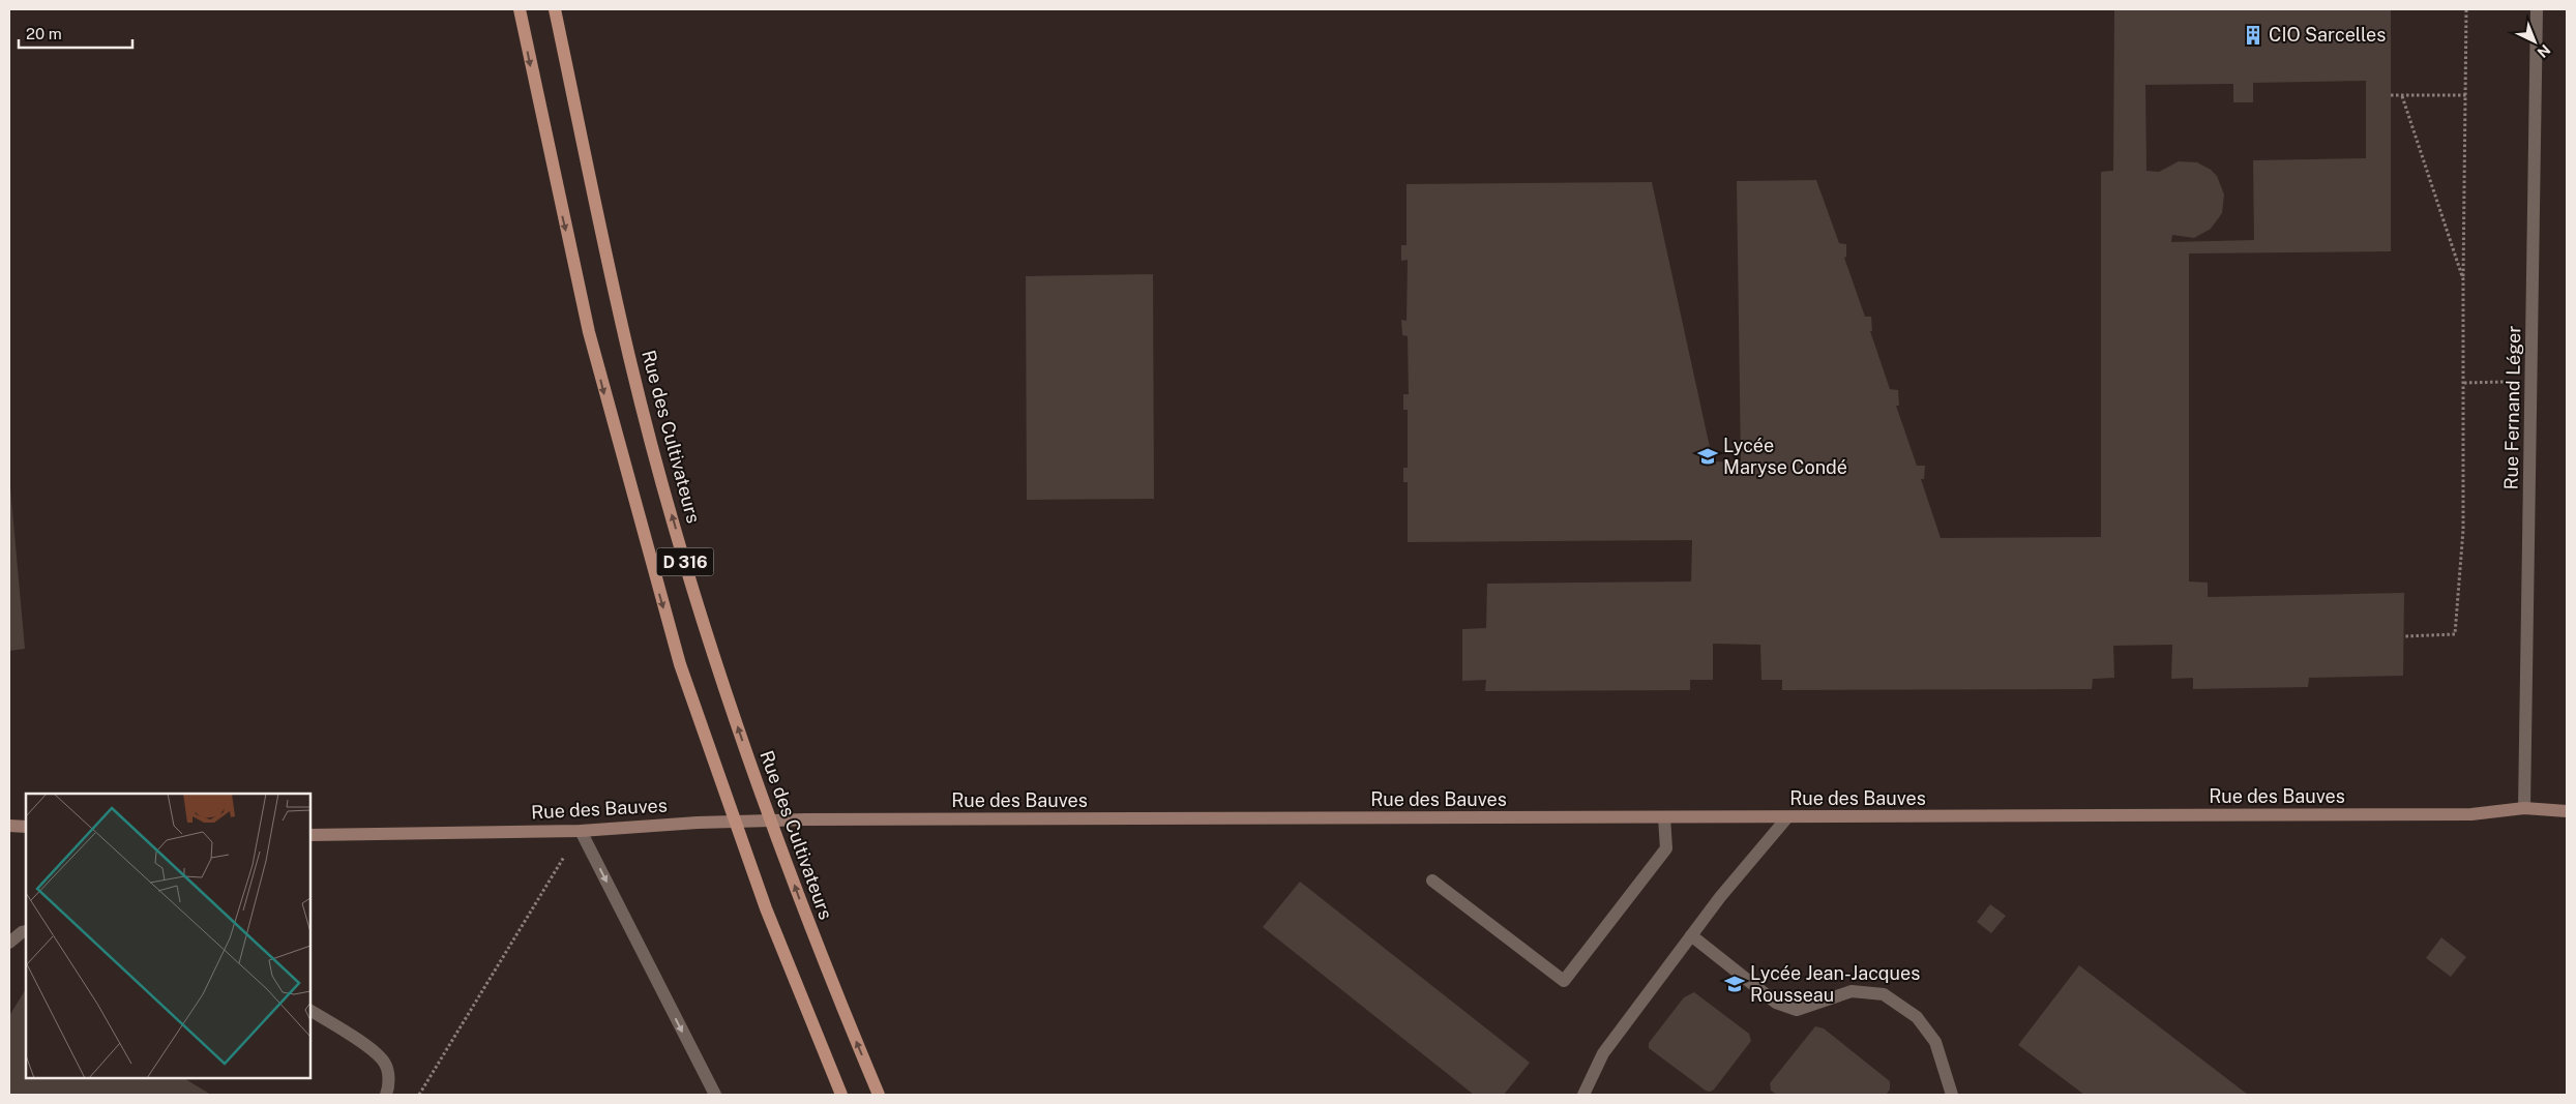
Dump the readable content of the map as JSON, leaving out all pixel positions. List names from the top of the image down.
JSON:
{
  "streets": {
    "main road": ["Rue des Cultivateurs", "D 316"],
    "street": ["Rue Fernand Léger", "Rue des Bauves"]
  },
  "crossings": [
    ["Rue Fernand Léger", "Rue des Bauves"]
  ],
  "places": {
    "building": ["CIO Sarcelles"],
    "school or university": ["Lycée Maryse Condé", "Lycée Jean-Jacques Rousseau"]
  },
  "scale_bar": "20 m",
  "north": "bottom right"
}
